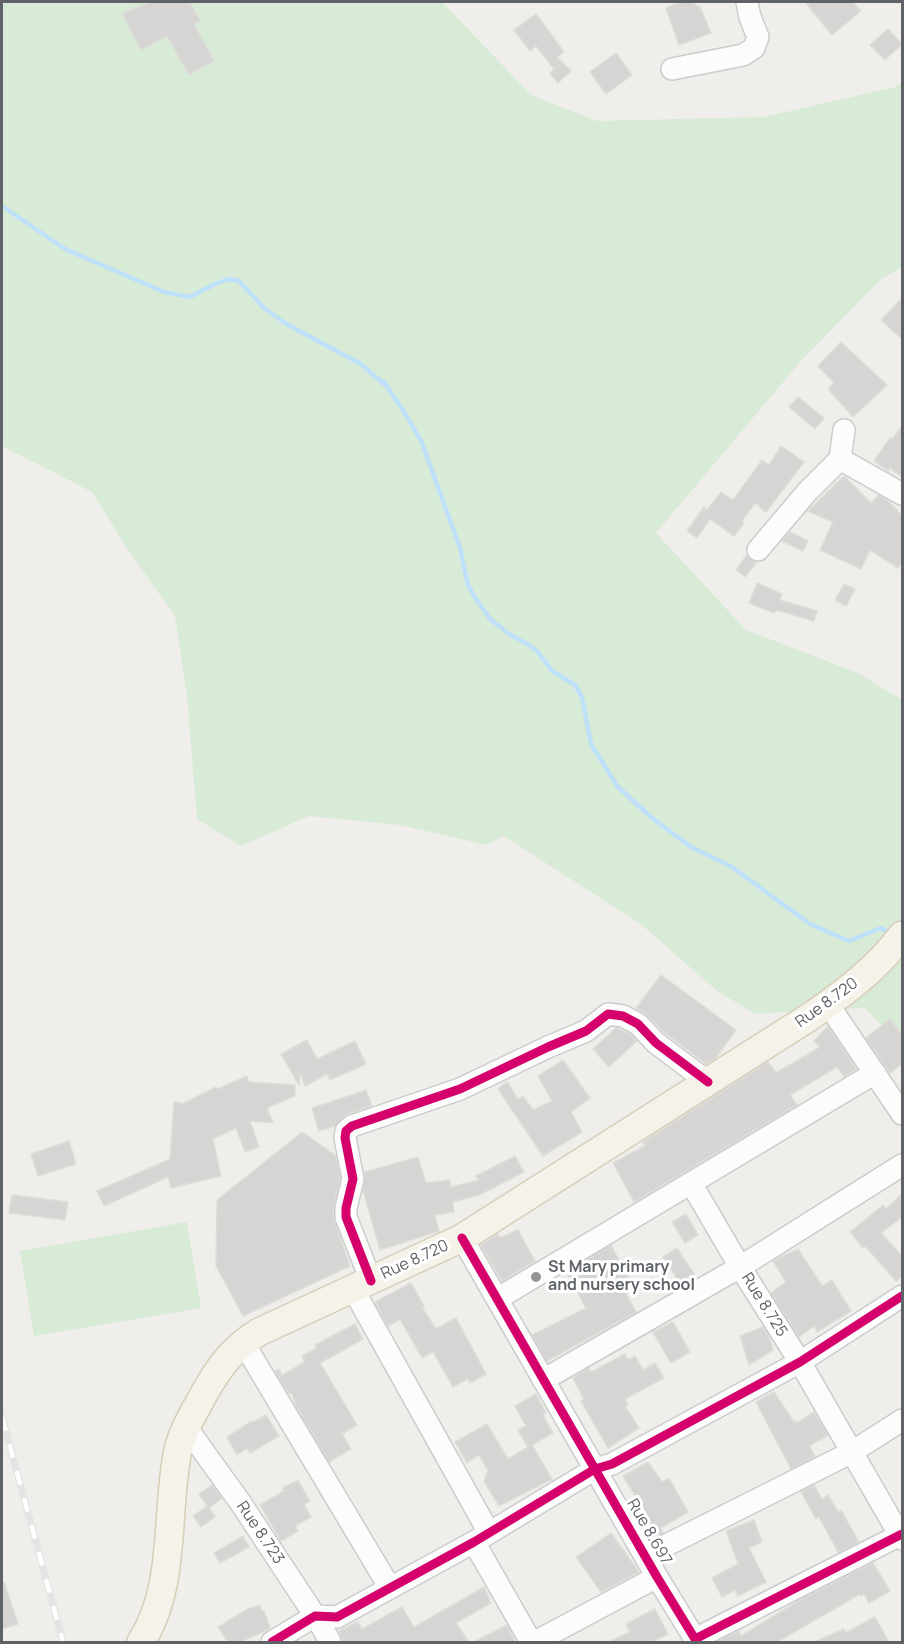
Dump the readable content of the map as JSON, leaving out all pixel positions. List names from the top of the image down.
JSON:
{
  "streets": {
    "main road": ["Rue 8.720"],
    "street": ["Rue 8.725", "Rue 8.697", "Rue 8.723"]
  },
  "crossings": [
    ["Rue 8.720", "Rue 8.697"],
    ["Rue 8.720", "Rue 8.723"],
    ["Rue 8.725", "Rue 8.697"]
  ],
  "places": ["St Mary primary and nursery school"]
}
